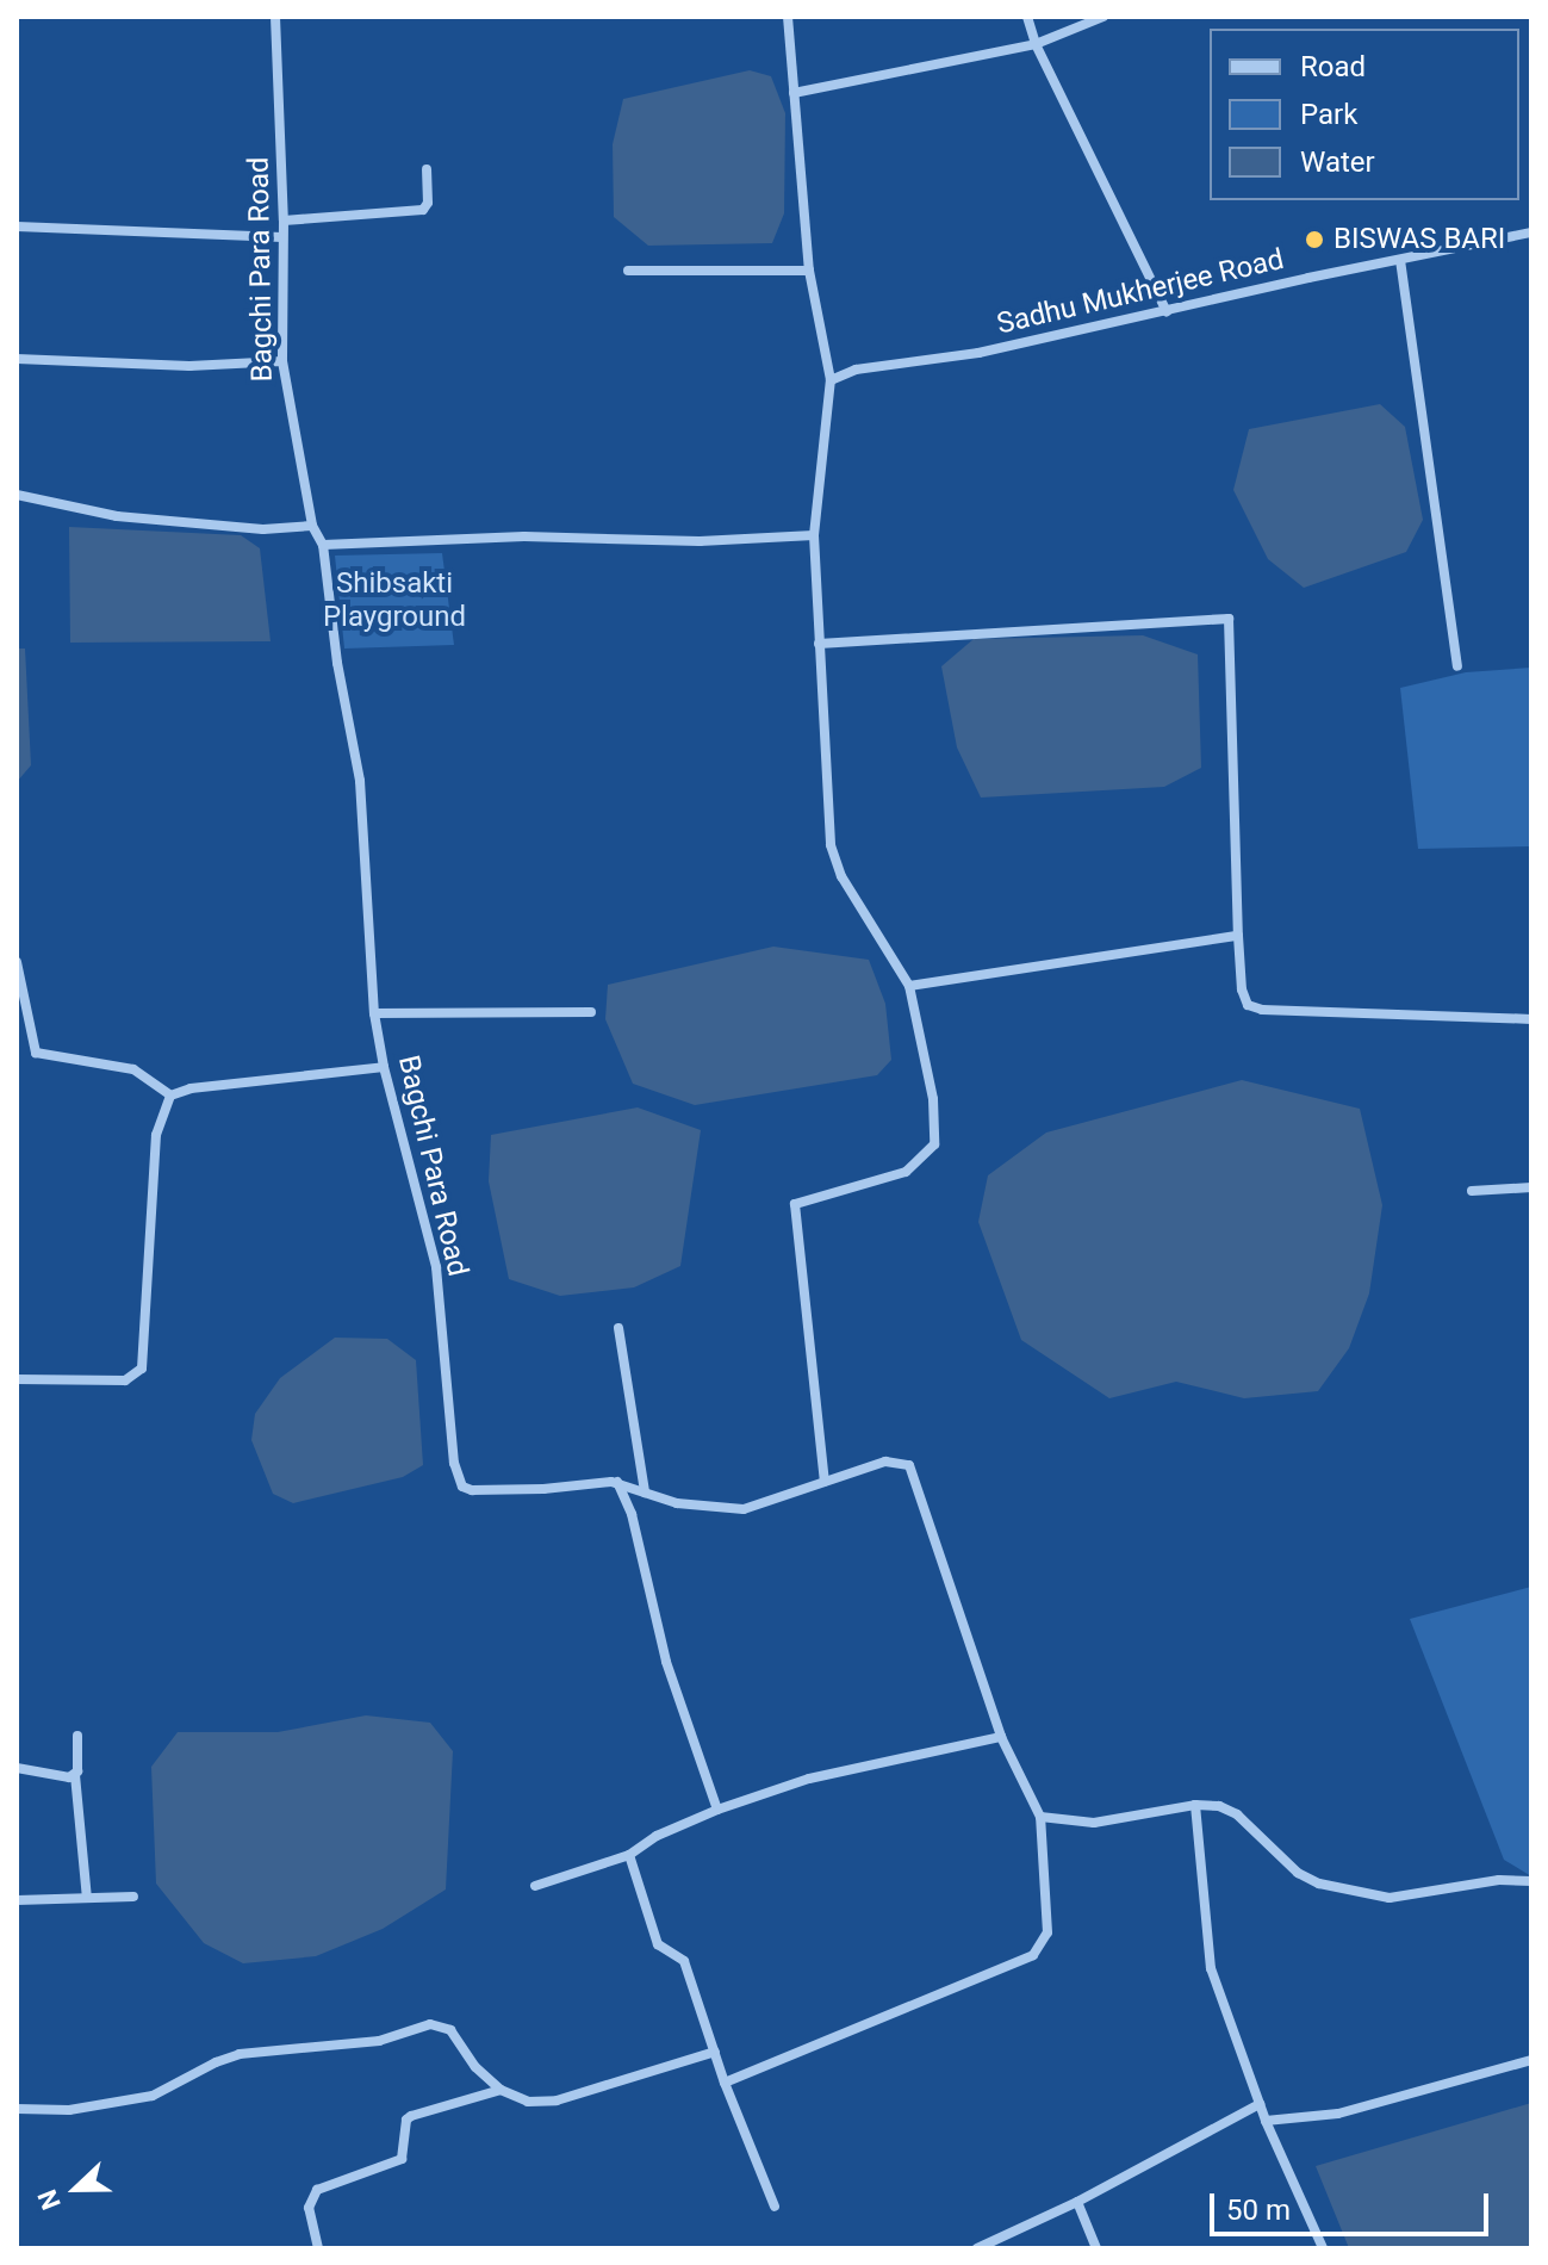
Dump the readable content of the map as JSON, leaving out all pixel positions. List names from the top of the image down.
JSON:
{
  "streets": {
    "street": ["Bagchi Para Road", "Sadhu Mukherjee Road"]
  },
  "parks": ["Shibsakti Playground"],
  "places": ["BISWAS BARI"],
  "legend": ["Road", "Park", "Water"],
  "scale_bar": "50 m",
  "north": "left"
}
